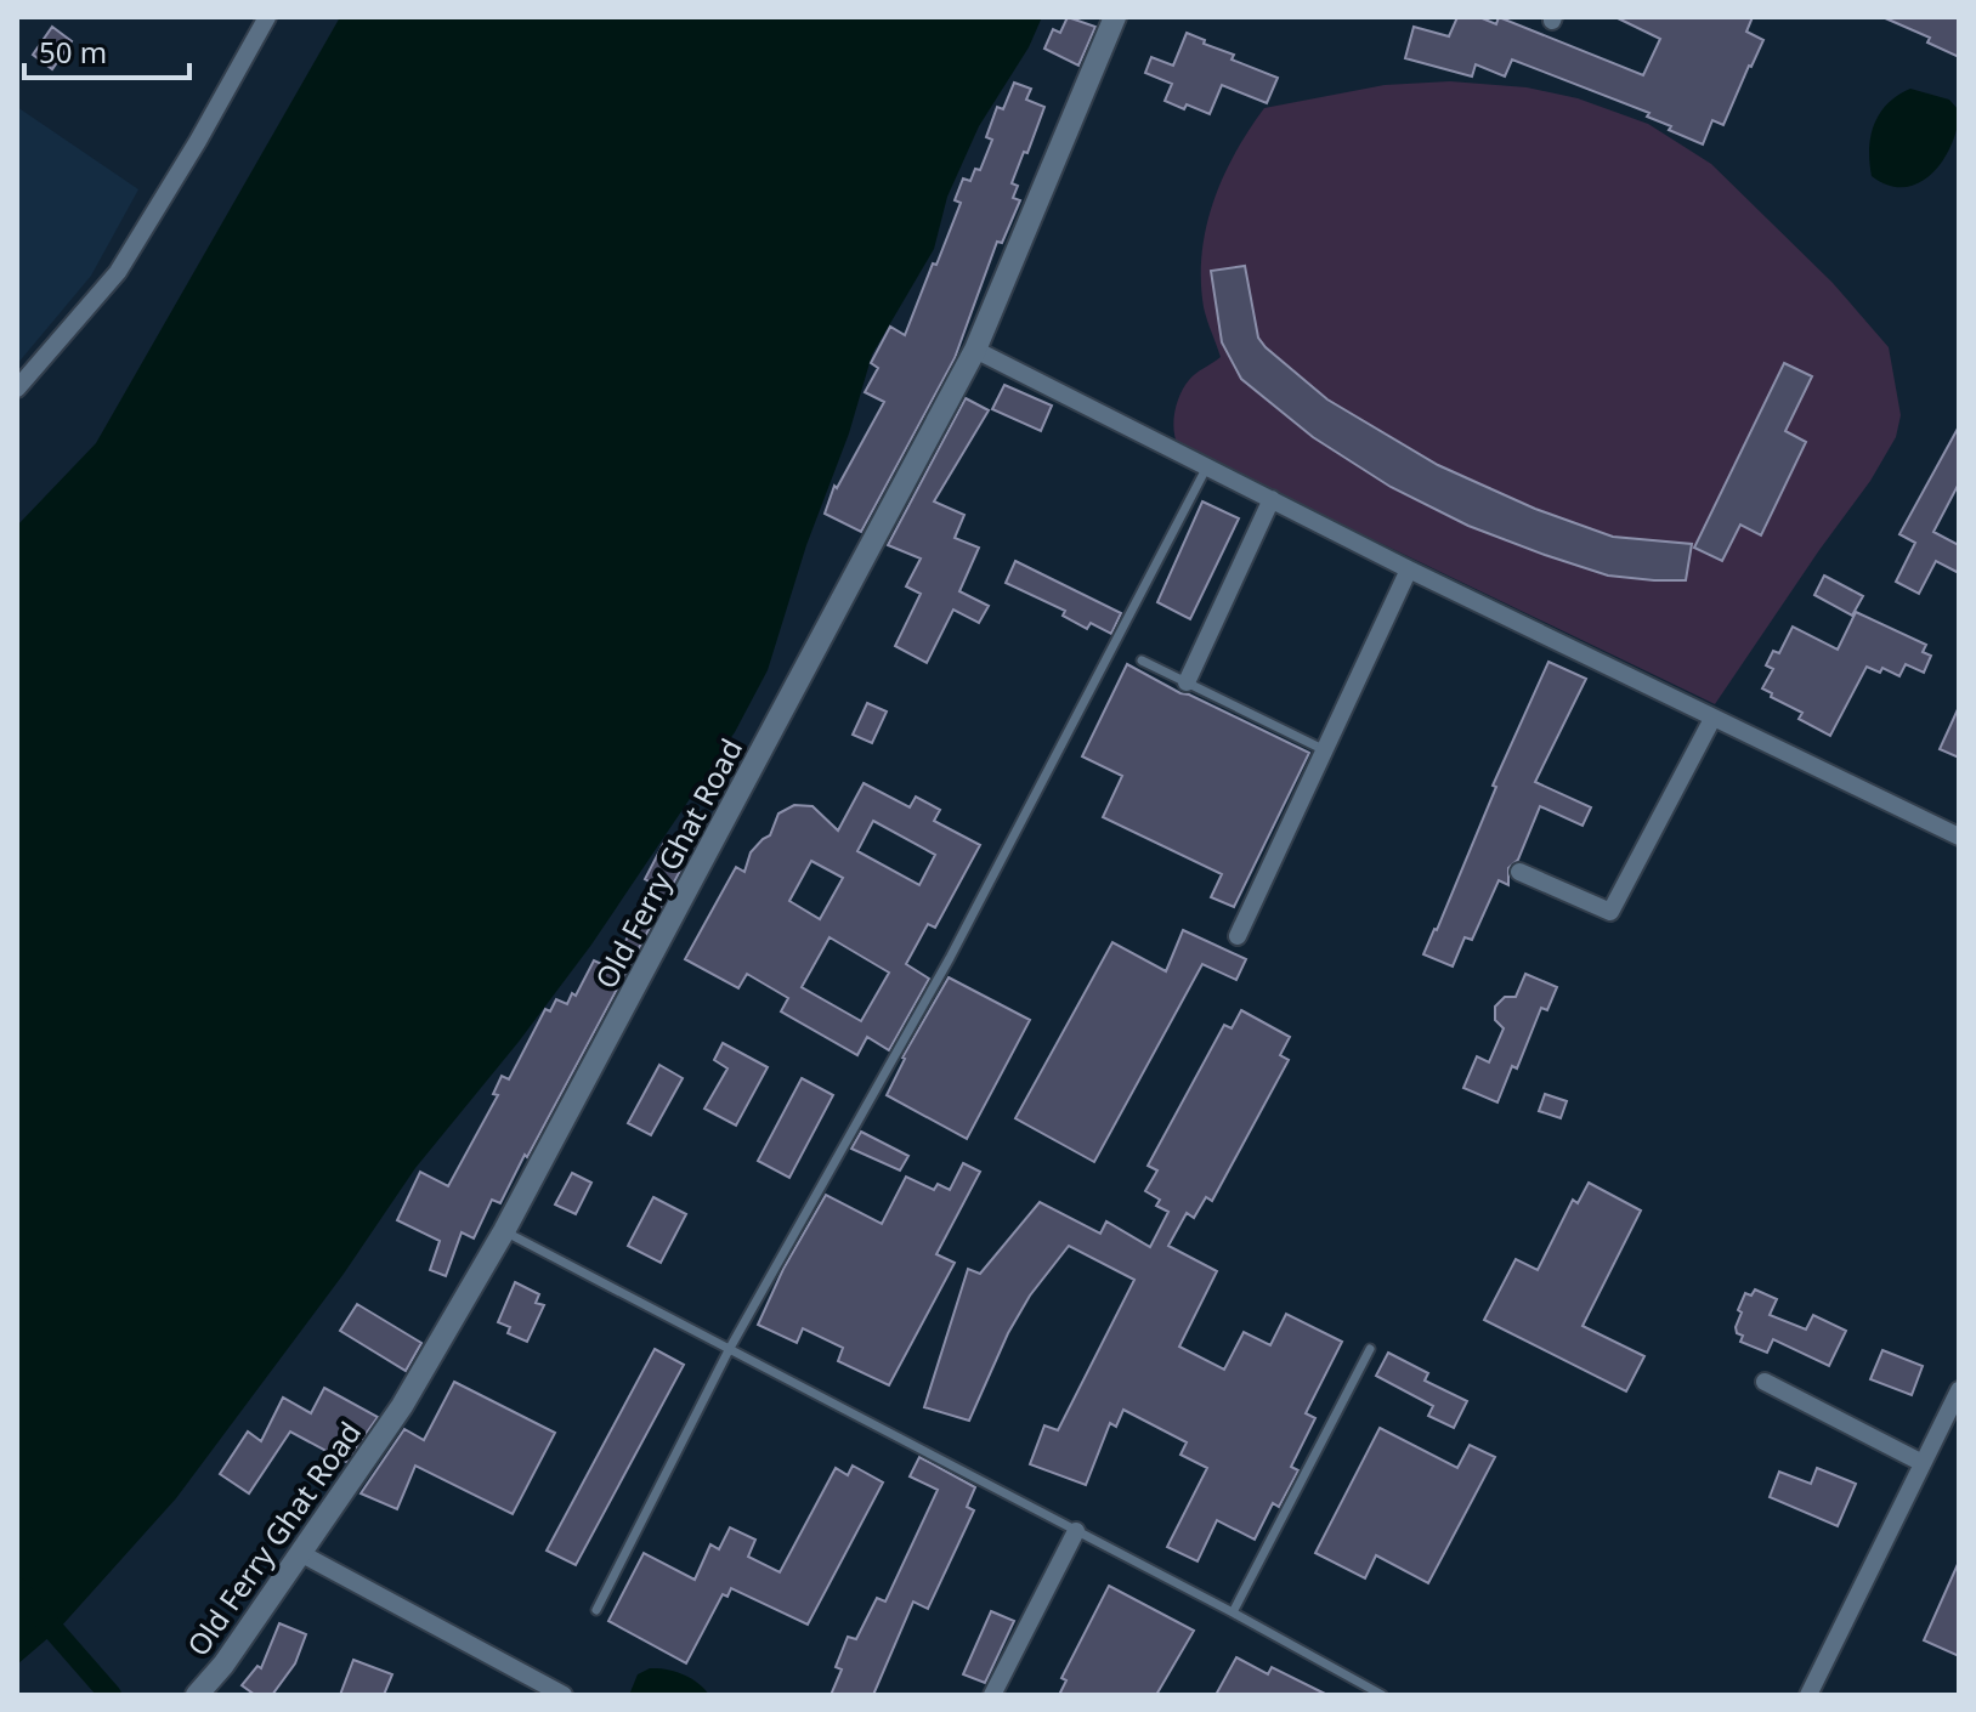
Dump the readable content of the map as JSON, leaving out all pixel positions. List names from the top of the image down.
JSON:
{
  "streets": {
    "street": ["Old Ferry Ghat Road"]
  },
  "scale_bar": "50 m"
}
